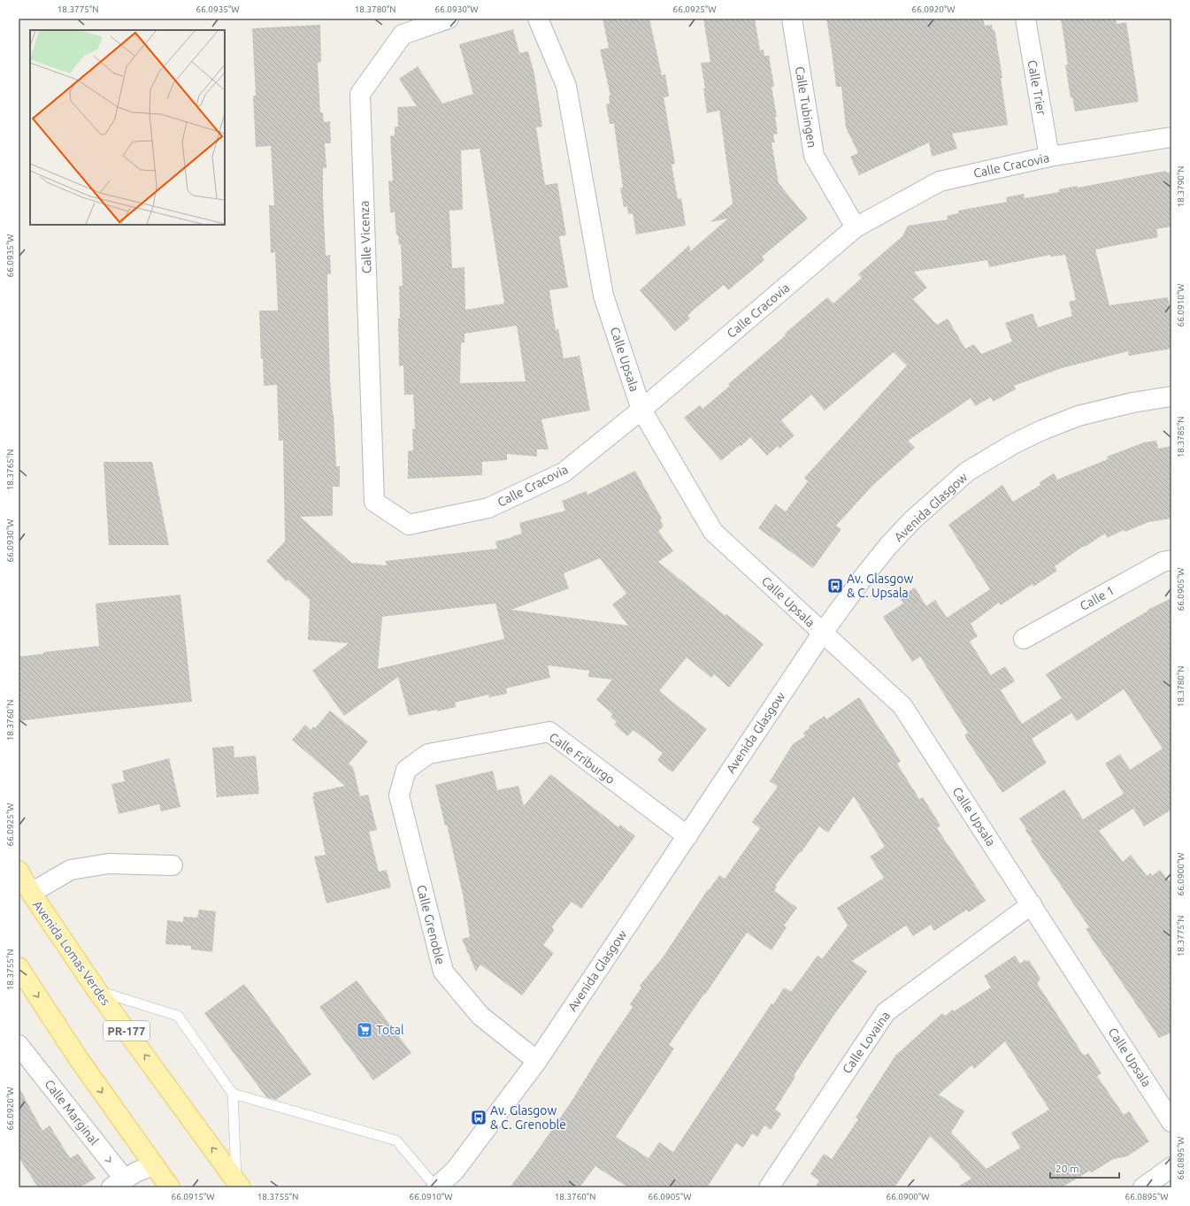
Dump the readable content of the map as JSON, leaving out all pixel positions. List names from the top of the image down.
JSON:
{
  "streets": {
    "main road": ["Avenida Lomas Verdes", "PR-177"],
    "street": [
      "Calle Trier",
      "Calle Tubingen",
      "Calle Cracovia",
      "Calle Vicenza",
      "Calle Upsala",
      "Avenida Glasgow",
      "Calle 1",
      "Calle Friburgo",
      "Calle Grenoble",
      "Calle Lovaina",
      "Calle Marginal"
    ]
  },
  "crossings": [
    ["Calle Trier", "Calle Cracovia"],
    ["Calle Tubingen", "Calle Cracovia"],
    ["Calle Cracovia", "Calle Vicenza"],
    ["Calle Cracovia", "Calle Upsala"],
    ["Calle Upsala", "Avenida Glasgow"],
    ["Calle Upsala", "Calle Lovaina"],
    ["Avenida Glasgow", "Calle Friburgo"],
    ["Avenida Glasgow", "Calle Grenoble"],
    ["Calle Friburgo", "Calle Grenoble"]
  ],
  "one_way": ["Calle Marginal"],
  "places": {
    "bus stop": ["Av. Glasgow & C. Upsala", "Av. Glasgow & C. Grenoble"],
    "supermarket": ["Total"]
  },
  "scale_bar": "20 m",
  "coordinates": [
    "18.3775°N",
    "66.0935°W",
    "18.3780°N",
    "66.0930°W",
    "66.0925°W",
    "66.0920°W",
    "18.3790°N",
    "66.0910°W",
    "18.3785°N",
    "18.3765°N",
    "66.0905°W",
    "18.3760°N",
    "66.0900°W",
    "18.3755°N",
    "66.0895°W",
    "66.0915°W"
  ]
}
